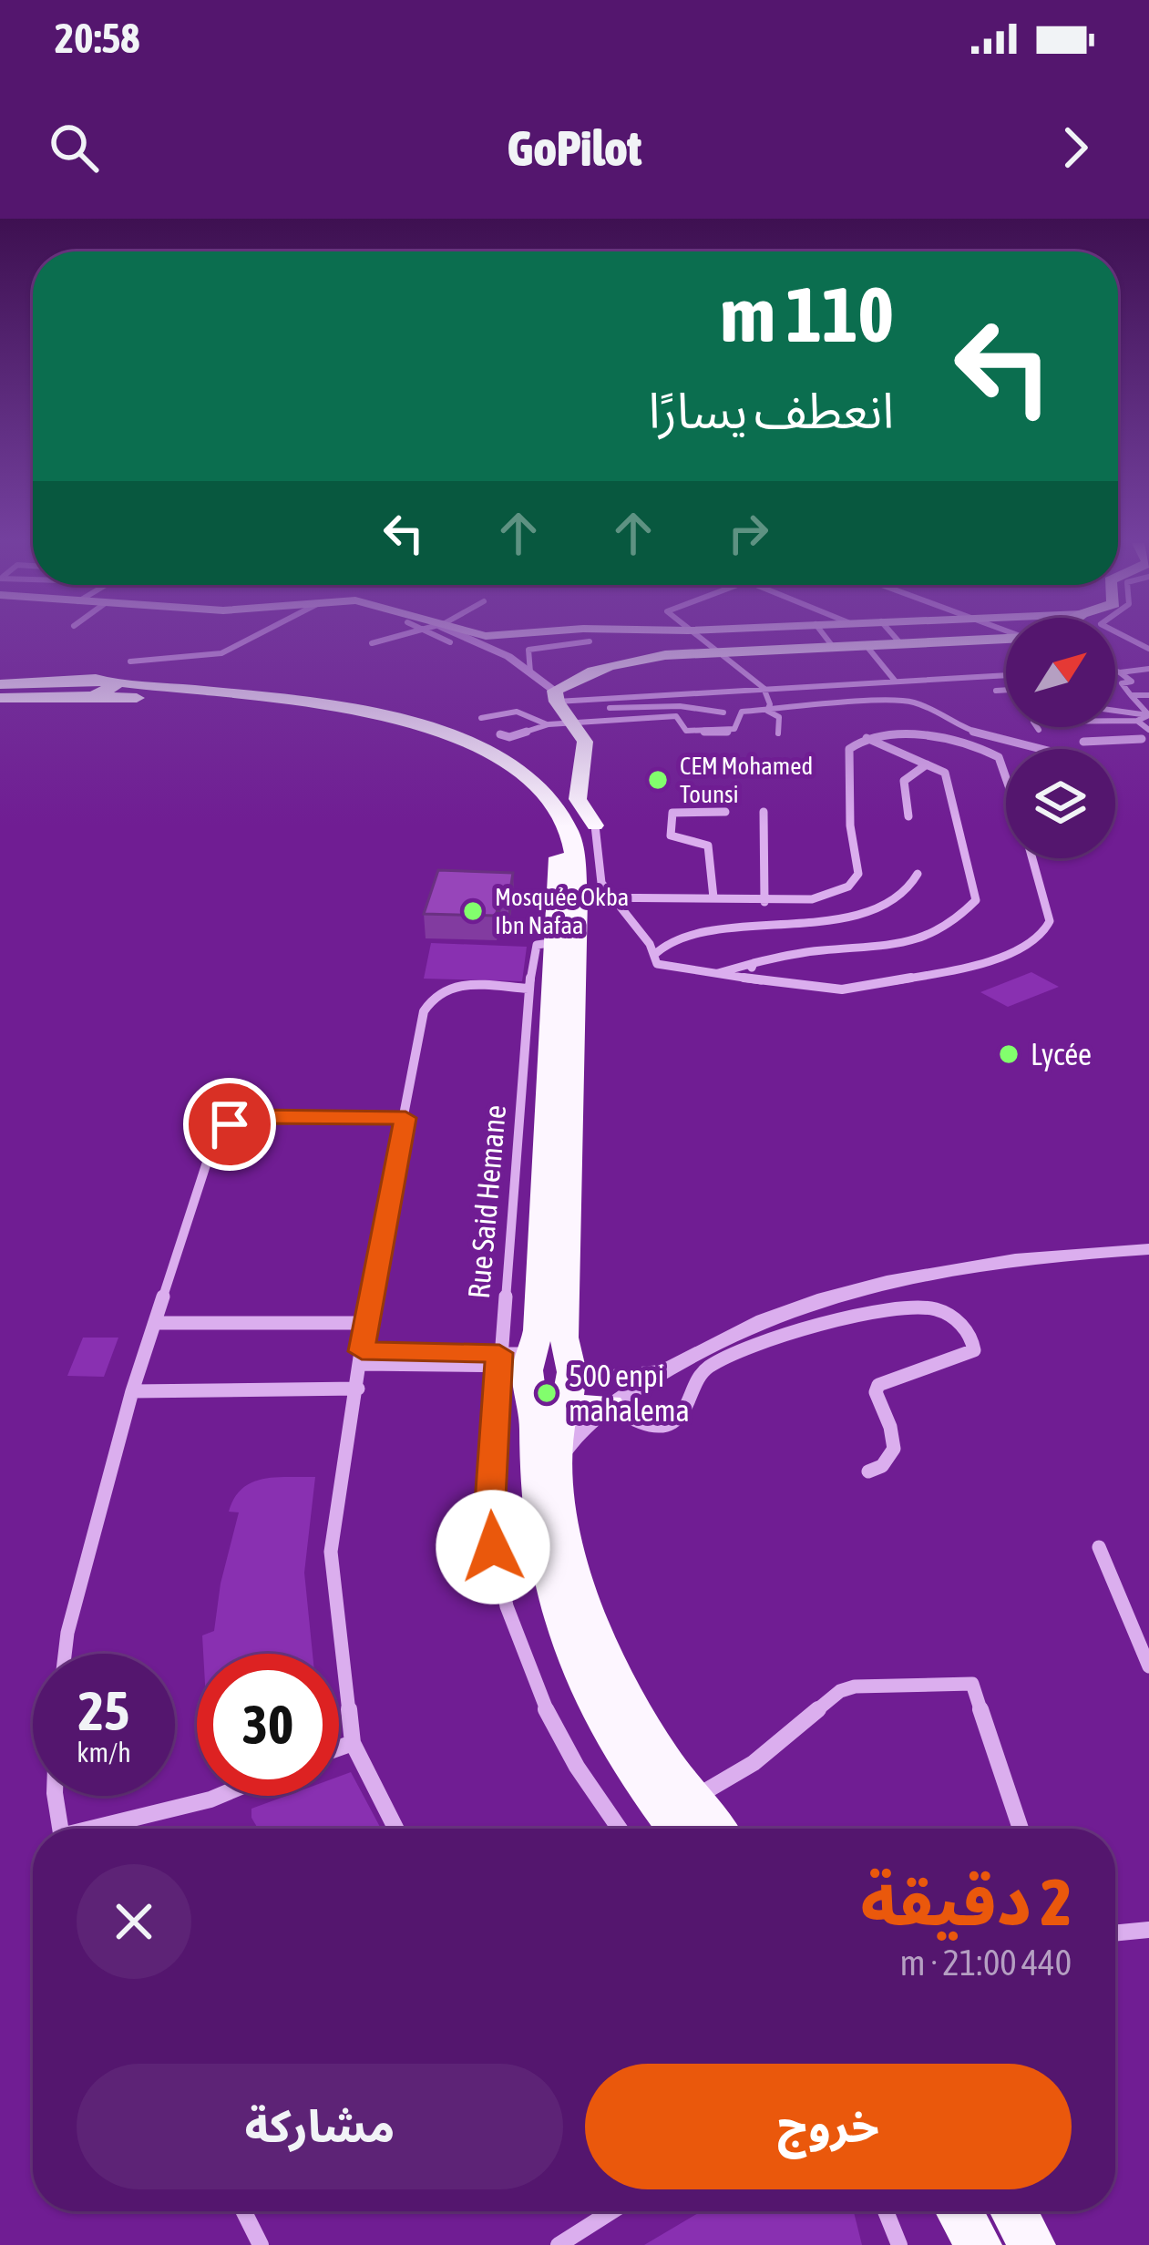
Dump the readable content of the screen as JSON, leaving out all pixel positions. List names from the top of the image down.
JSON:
{
  "streets": {
    "street": ["Rue Said Hemane"]
  },
  "places": [
    "CEM Mohamed Tounsi",
    "Mosquée Okba Ibn Nafaa",
    "Lycée",
    "500 enpi mahalema"
  ],
  "north": "top right",
  "page": {
    "status": "20:58",
    "header": "GoPilot",
    "turn": ["110 m", "انعطف يسارًا"],
    "speed": "25 km/h",
    "limit": "30",
    "heading": ["2 دقيقة", "440 m · 21:00"],
    "buttons": ["خروج", "مشاركة"]
  }
}
